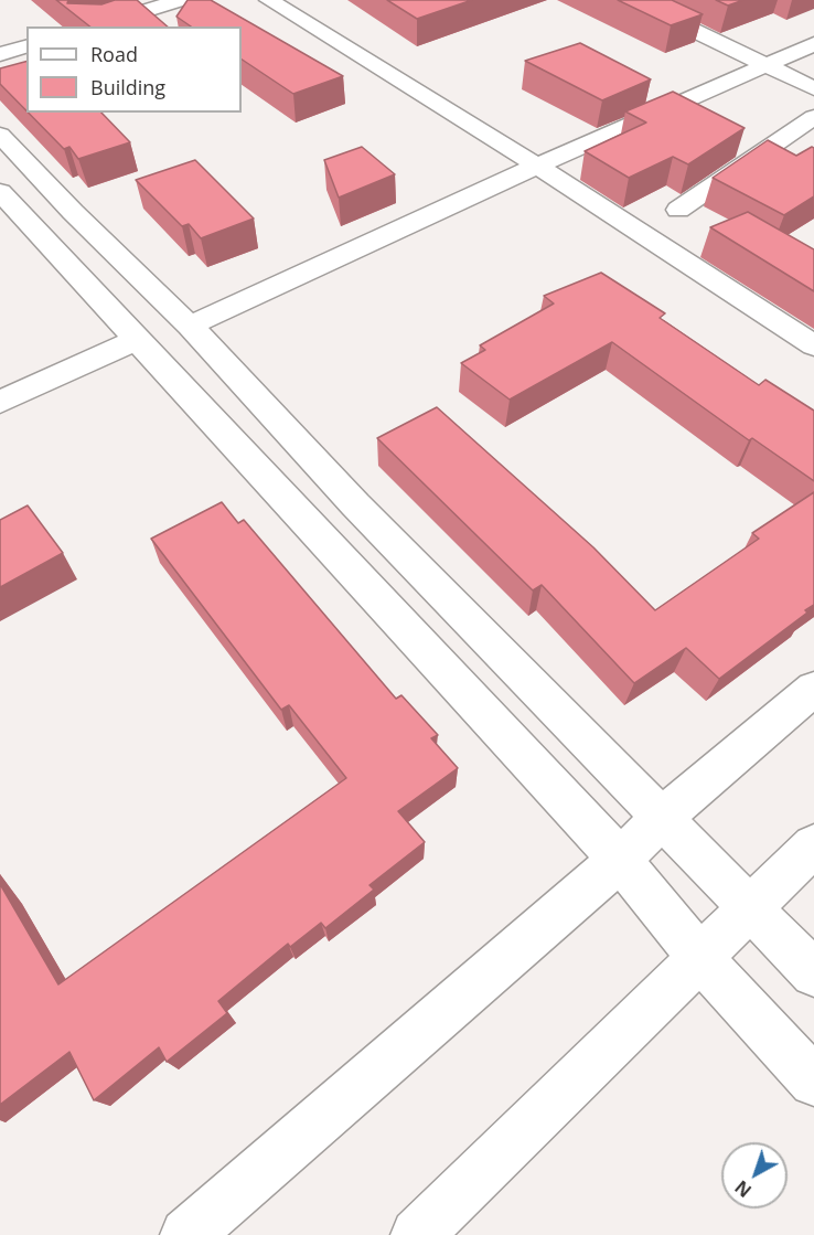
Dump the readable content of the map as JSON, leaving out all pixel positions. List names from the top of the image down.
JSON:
{
  "legend": ["Road", "Building"],
  "north": "bottom left"
}
